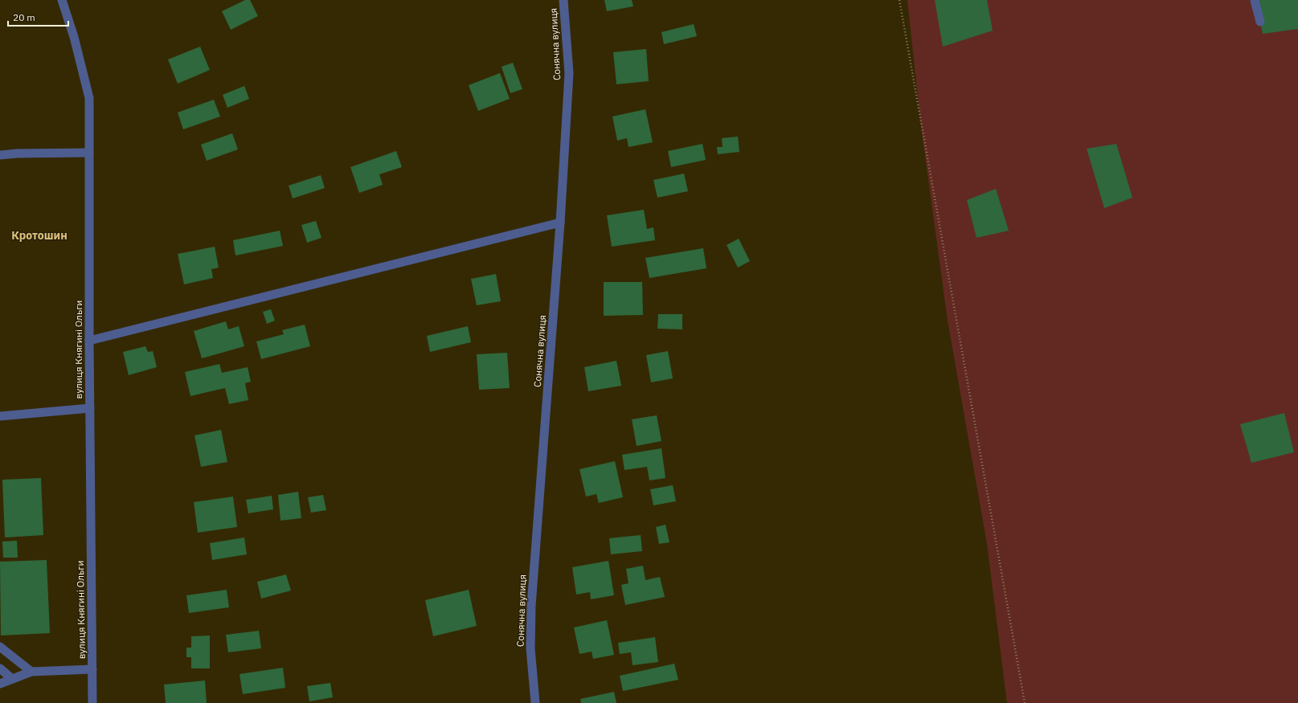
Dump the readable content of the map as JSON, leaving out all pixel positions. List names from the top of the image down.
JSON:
{
  "streets": {
    "street": ["Сонячна вулиця", "вулиця Княгині Ольги"]
  },
  "districts": ["Кротошин"],
  "scale_bar": "20 m"
}
